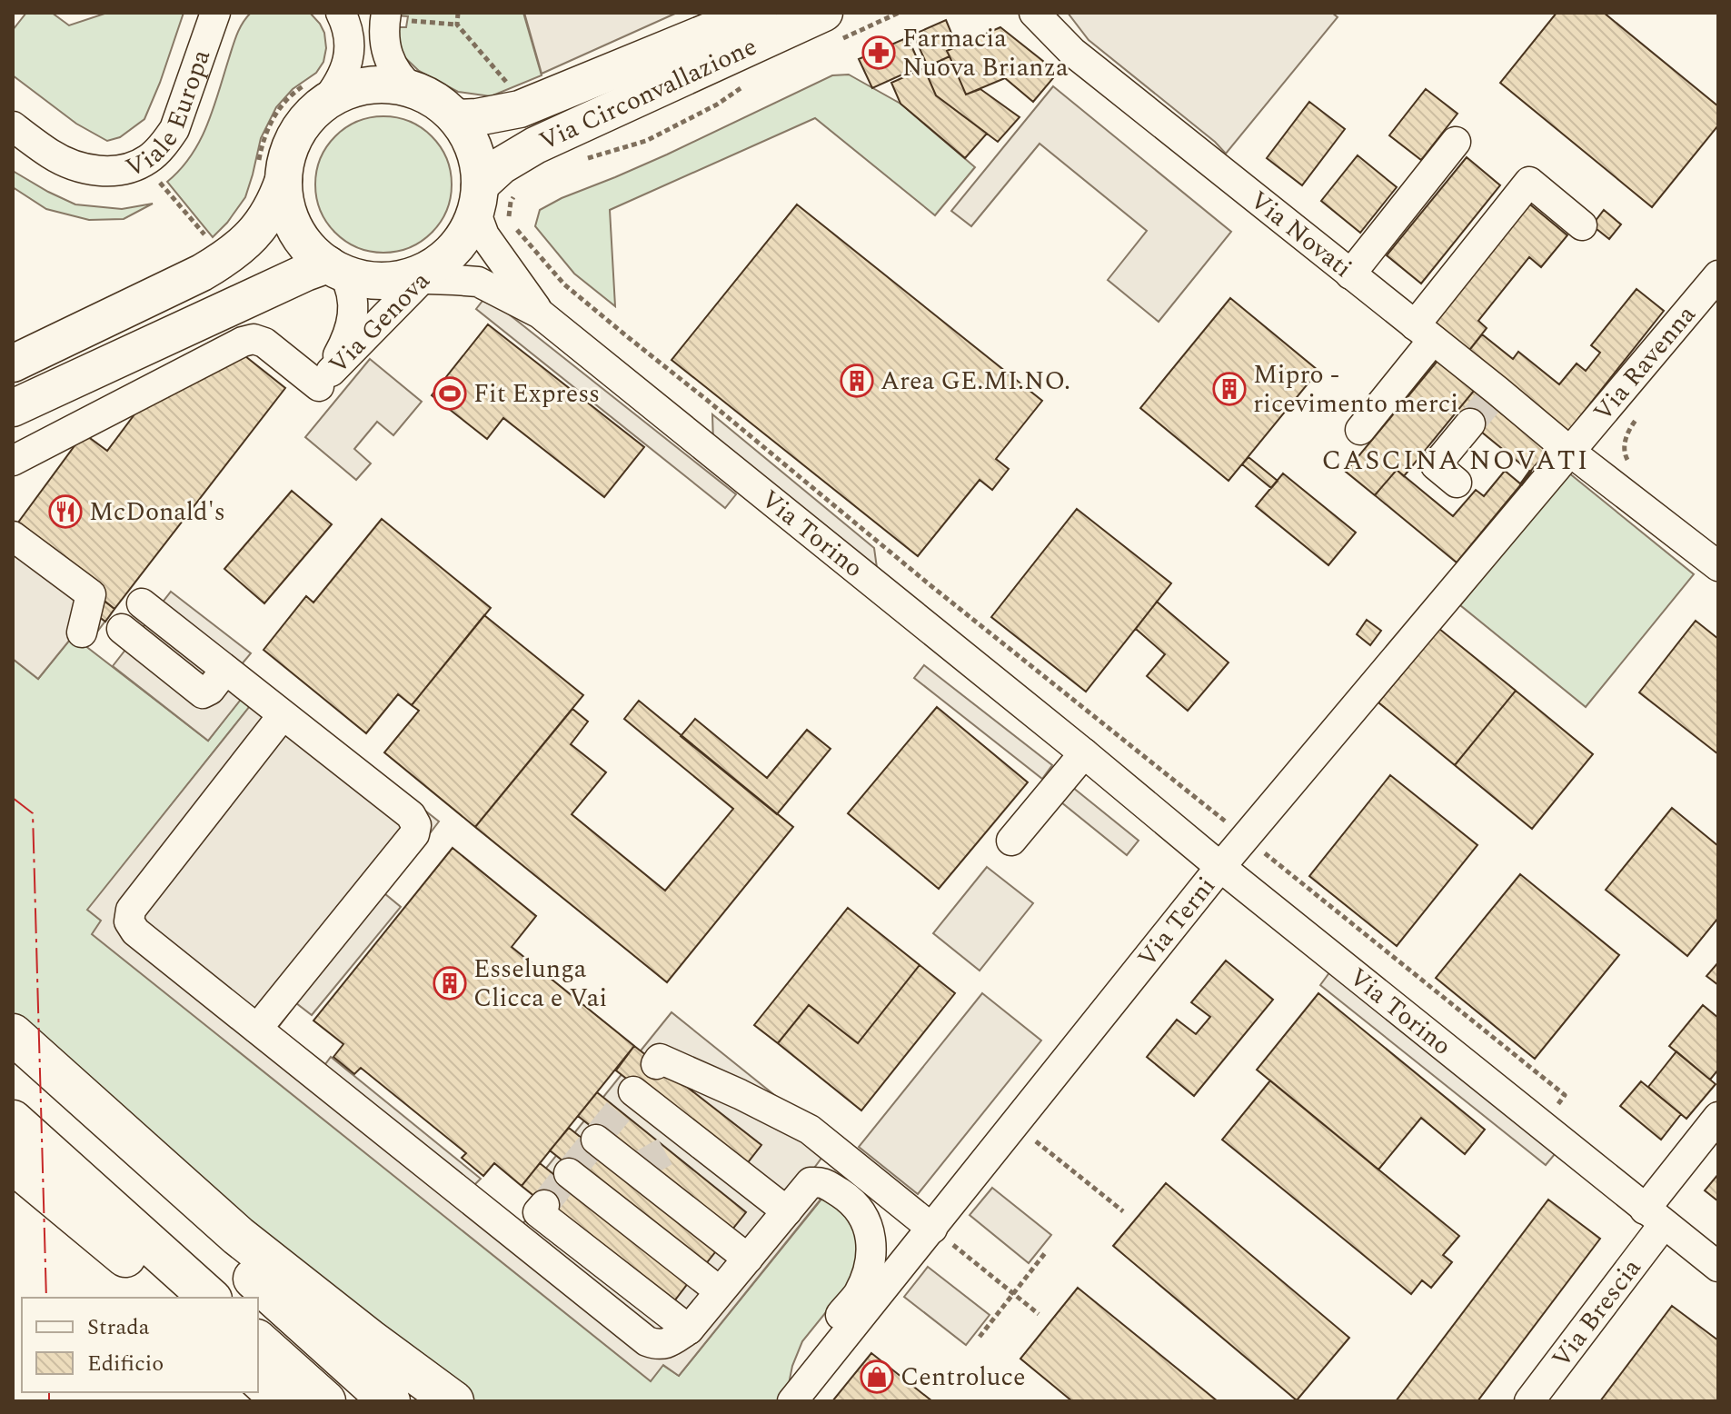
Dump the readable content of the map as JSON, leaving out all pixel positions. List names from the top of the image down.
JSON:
{
  "streets": {
    "main road": ["Via Circonvallazione"],
    "street": [
      "Viale Europa",
      "Via Novati",
      "Via Genova",
      "Via Ravenna",
      "Via Torino",
      "Via Terni",
      "Via Brescia"
    ]
  },
  "crossings": [
    ["Via Circonvallazione", "Via Genova"],
    ["Via Circonvallazione", "Via Torino"],
    ["Via Novati", "Via Ravenna"],
    ["Via Novati", "Via Terni"],
    ["Via Genova", "Via Torino"],
    ["Via Ravenna", "Via Terni"],
    ["Via Torino", "Via Terni"],
    ["Via Torino", "Via Brescia"]
  ],
  "districts": ["CASCINA NOVATI"],
  "places": {
    "pharmacy": ["Farmacia Nuova Brianza"],
    "building": ["Area GE.MI.NO.", "Mipro - ricevimento merci", "Esselunga Clicca e Vai"],
    "sports": ["Fit Express"],
    "restaurant": ["McDonald's"],
    "shop": ["Centroluce"]
  },
  "legend": ["Strada", "Edificio"]
}
